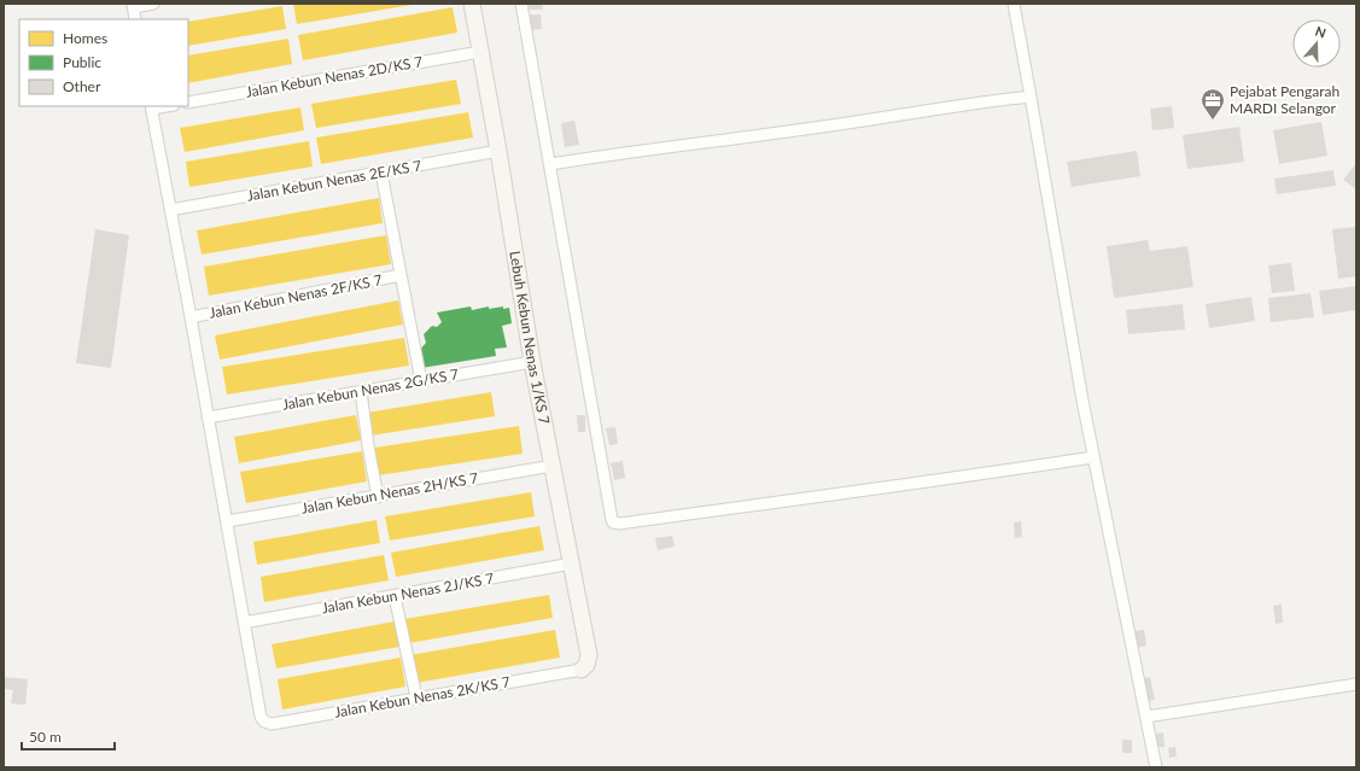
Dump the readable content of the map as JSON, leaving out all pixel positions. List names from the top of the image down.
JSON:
{
  "streets": {
    "street": [
      "Jalan Kebun Nenas 2D/KS 7",
      "Jalan Kebun Nenas 2E/KS 7",
      "Jalan Kebun Nenas 2F/KS 7",
      "Lebuh Kebun Nenas 1/KS 7",
      "Jalan Kebun Nenas 2G/KS 7",
      "Jalan Kebun Nenas 2H/KS 7",
      "Jalan Kebun Nenas 2J/KS 7",
      "Jalan Kebun Nenas 2K/KS 7"
    ]
  },
  "crossings": [
    ["Jalan Kebun Nenas 2D/KS 7", "Lebuh Kebun Nenas 1/KS 7"],
    ["Jalan Kebun Nenas 2E/KS 7", "Lebuh Kebun Nenas 1/KS 7"],
    ["Lebuh Kebun Nenas 1/KS 7", "Jalan Kebun Nenas 2G/KS 7"],
    ["Lebuh Kebun Nenas 1/KS 7", "Jalan Kebun Nenas 2H/KS 7"],
    ["Lebuh Kebun Nenas 1/KS 7", "Jalan Kebun Nenas 2J/KS 7"],
    ["Lebuh Kebun Nenas 1/KS 7", "Jalan Kebun Nenas 2K/KS 7"],
    ["Jalan Kebun Nenas 2J/KS 7", "Jalan Kebun Nenas 2K/KS 7"]
  ],
  "places": {
    "office": ["Pejabat Pengarah MARDI Selangor"]
  },
  "legend": ["Homes", "Public", "Other"],
  "scale_bar": "50 m",
  "north": "top"
}
